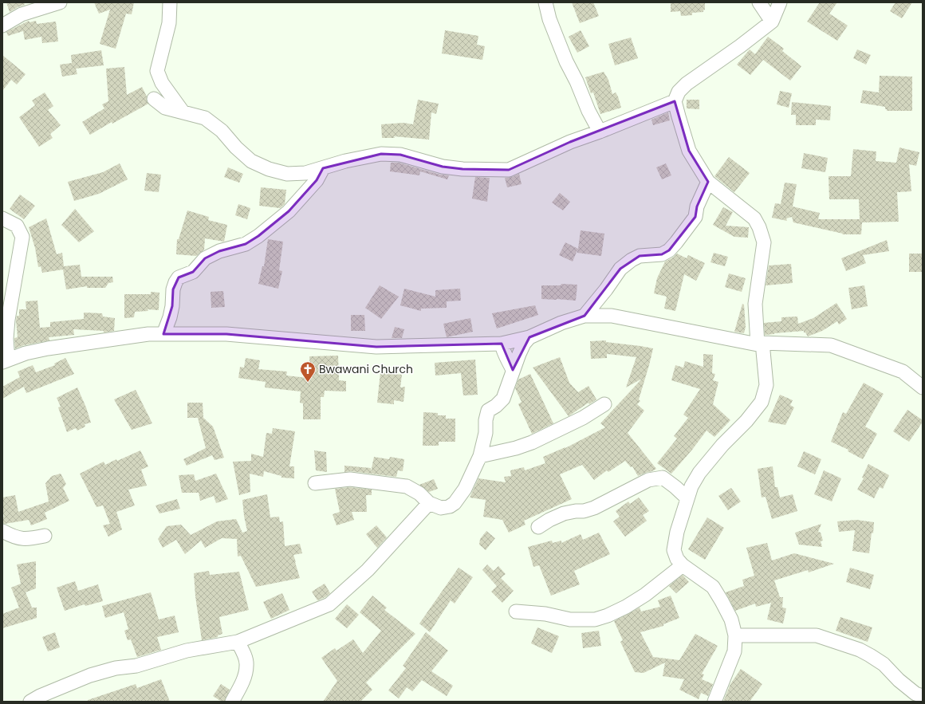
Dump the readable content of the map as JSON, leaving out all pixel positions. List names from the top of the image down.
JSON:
{
  "places": {
    "church": ["Bwawani Church"]
  }
}
